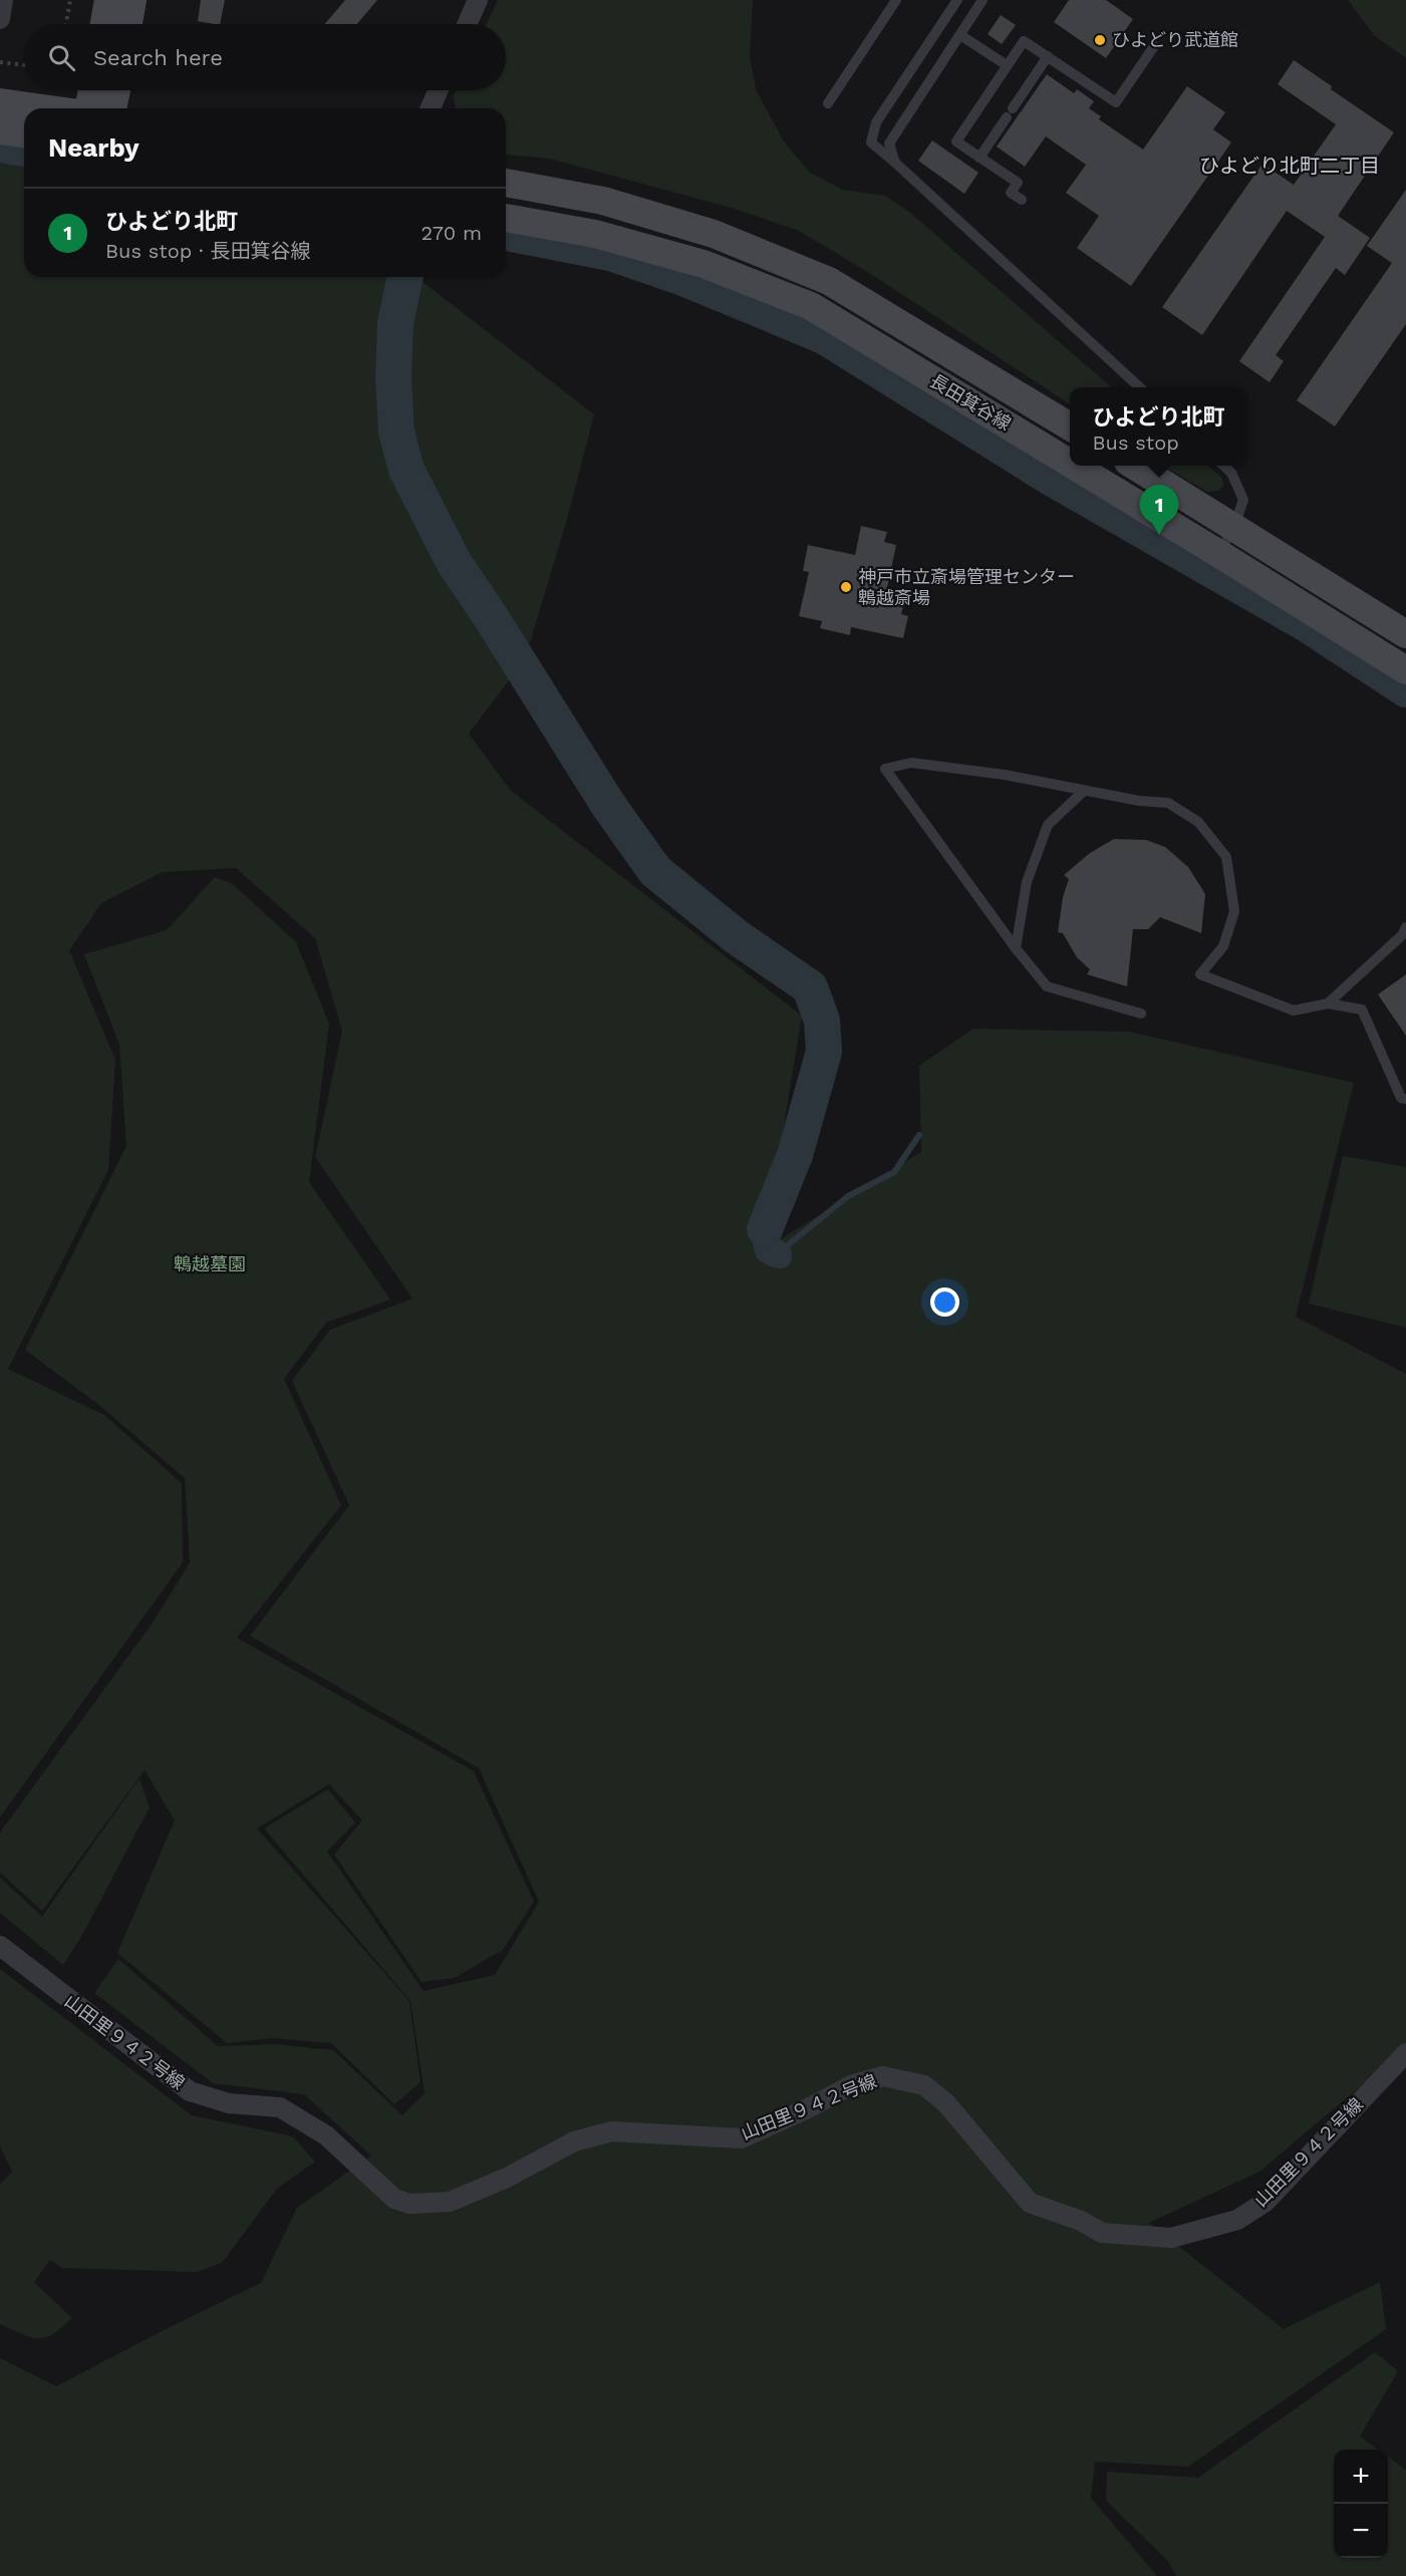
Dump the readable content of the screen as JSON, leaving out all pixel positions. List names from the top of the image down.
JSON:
{
  "streets": {
    "street": ["長田箕谷線", "山田里９４２号線"]
  },
  "districts": ["ひよどり北町二丁目"],
  "parks": ["鵯越墓園"],
  "places": ["ひよどり武道館", "神戸市立斎場管理センター 鵯越斎場"],
  "page": {
    "search": "Search here",
    "heading": "Nearby",
    "list": [
      {
        "mark": "1",
        "name": "ひよどり北町",
        "note": "Bus stop · 長田箕谷線",
        "value": "270 m"
      }
    ],
    "popup": ["ひよどり北町", "Bus stop"],
    "pins": "1",
    "map_buttons": ["+", "−"]
  }
}
